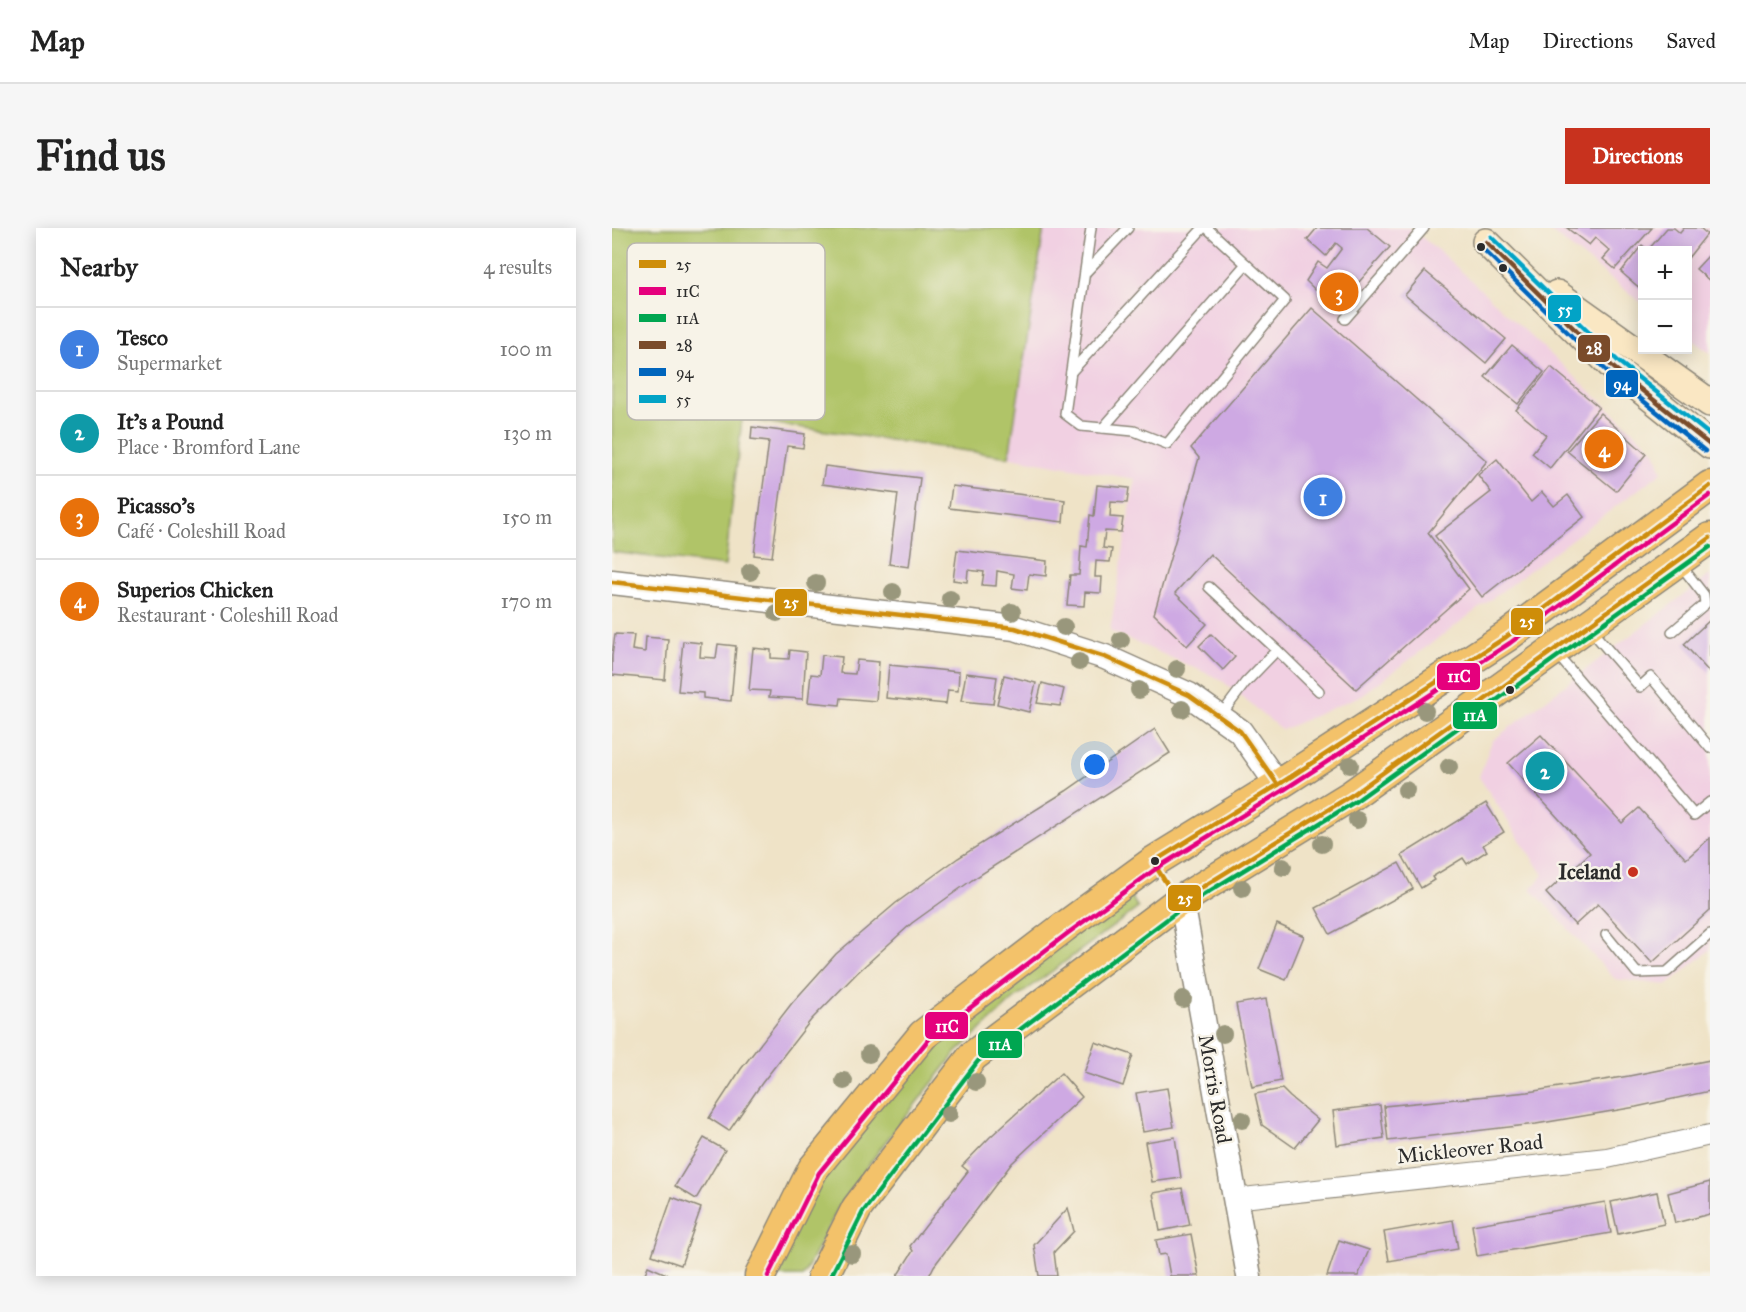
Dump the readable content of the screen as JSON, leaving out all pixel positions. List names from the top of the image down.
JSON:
{
  "streets": {
    "street": ["Morris Road", "Mickleover Road"]
  },
  "crossings": [
    ["Morris Road", "Mickleover Road"]
  ],
  "places": ["Iceland"],
  "lines": [
    "transit line 55",
    "transit line 28",
    "transit line 94",
    "transit line 25",
    "transit line 11C",
    "transit line 11A"
  ],
  "legend": [
    "25",
    "11C",
    "11A",
    "28",
    "94",
    "55"
  ],
  "page": {
    "header": "Map",
    "nav": ["Map", "Directions", "Saved"],
    "buttons": "Directions",
    "title": "Find us",
    "heading": ["Nearby", "4 results"],
    "map_buttons": ["+", "−"],
    "pins": [
      "3",
      "4",
      "1",
      "2"
    ],
    "list": [
      {
        "mark": "1",
        "name": "Tesco",
        "note": "Supermarket",
        "value": "100 m"
      },
      {
        "mark": "2",
        "name": "It's a Pound",
        "note": "Place · Bromford Lane",
        "value": "130 m"
      },
      {
        "mark": "3",
        "name": "Picasso's",
        "note": "Café · Coleshill Road",
        "value": "150 m"
      },
      {
        "mark": "4",
        "name": "Superios Chicken",
        "note": "Restaurant · Coleshill Road",
        "value": "170 m"
      }
    ]
  }
}
